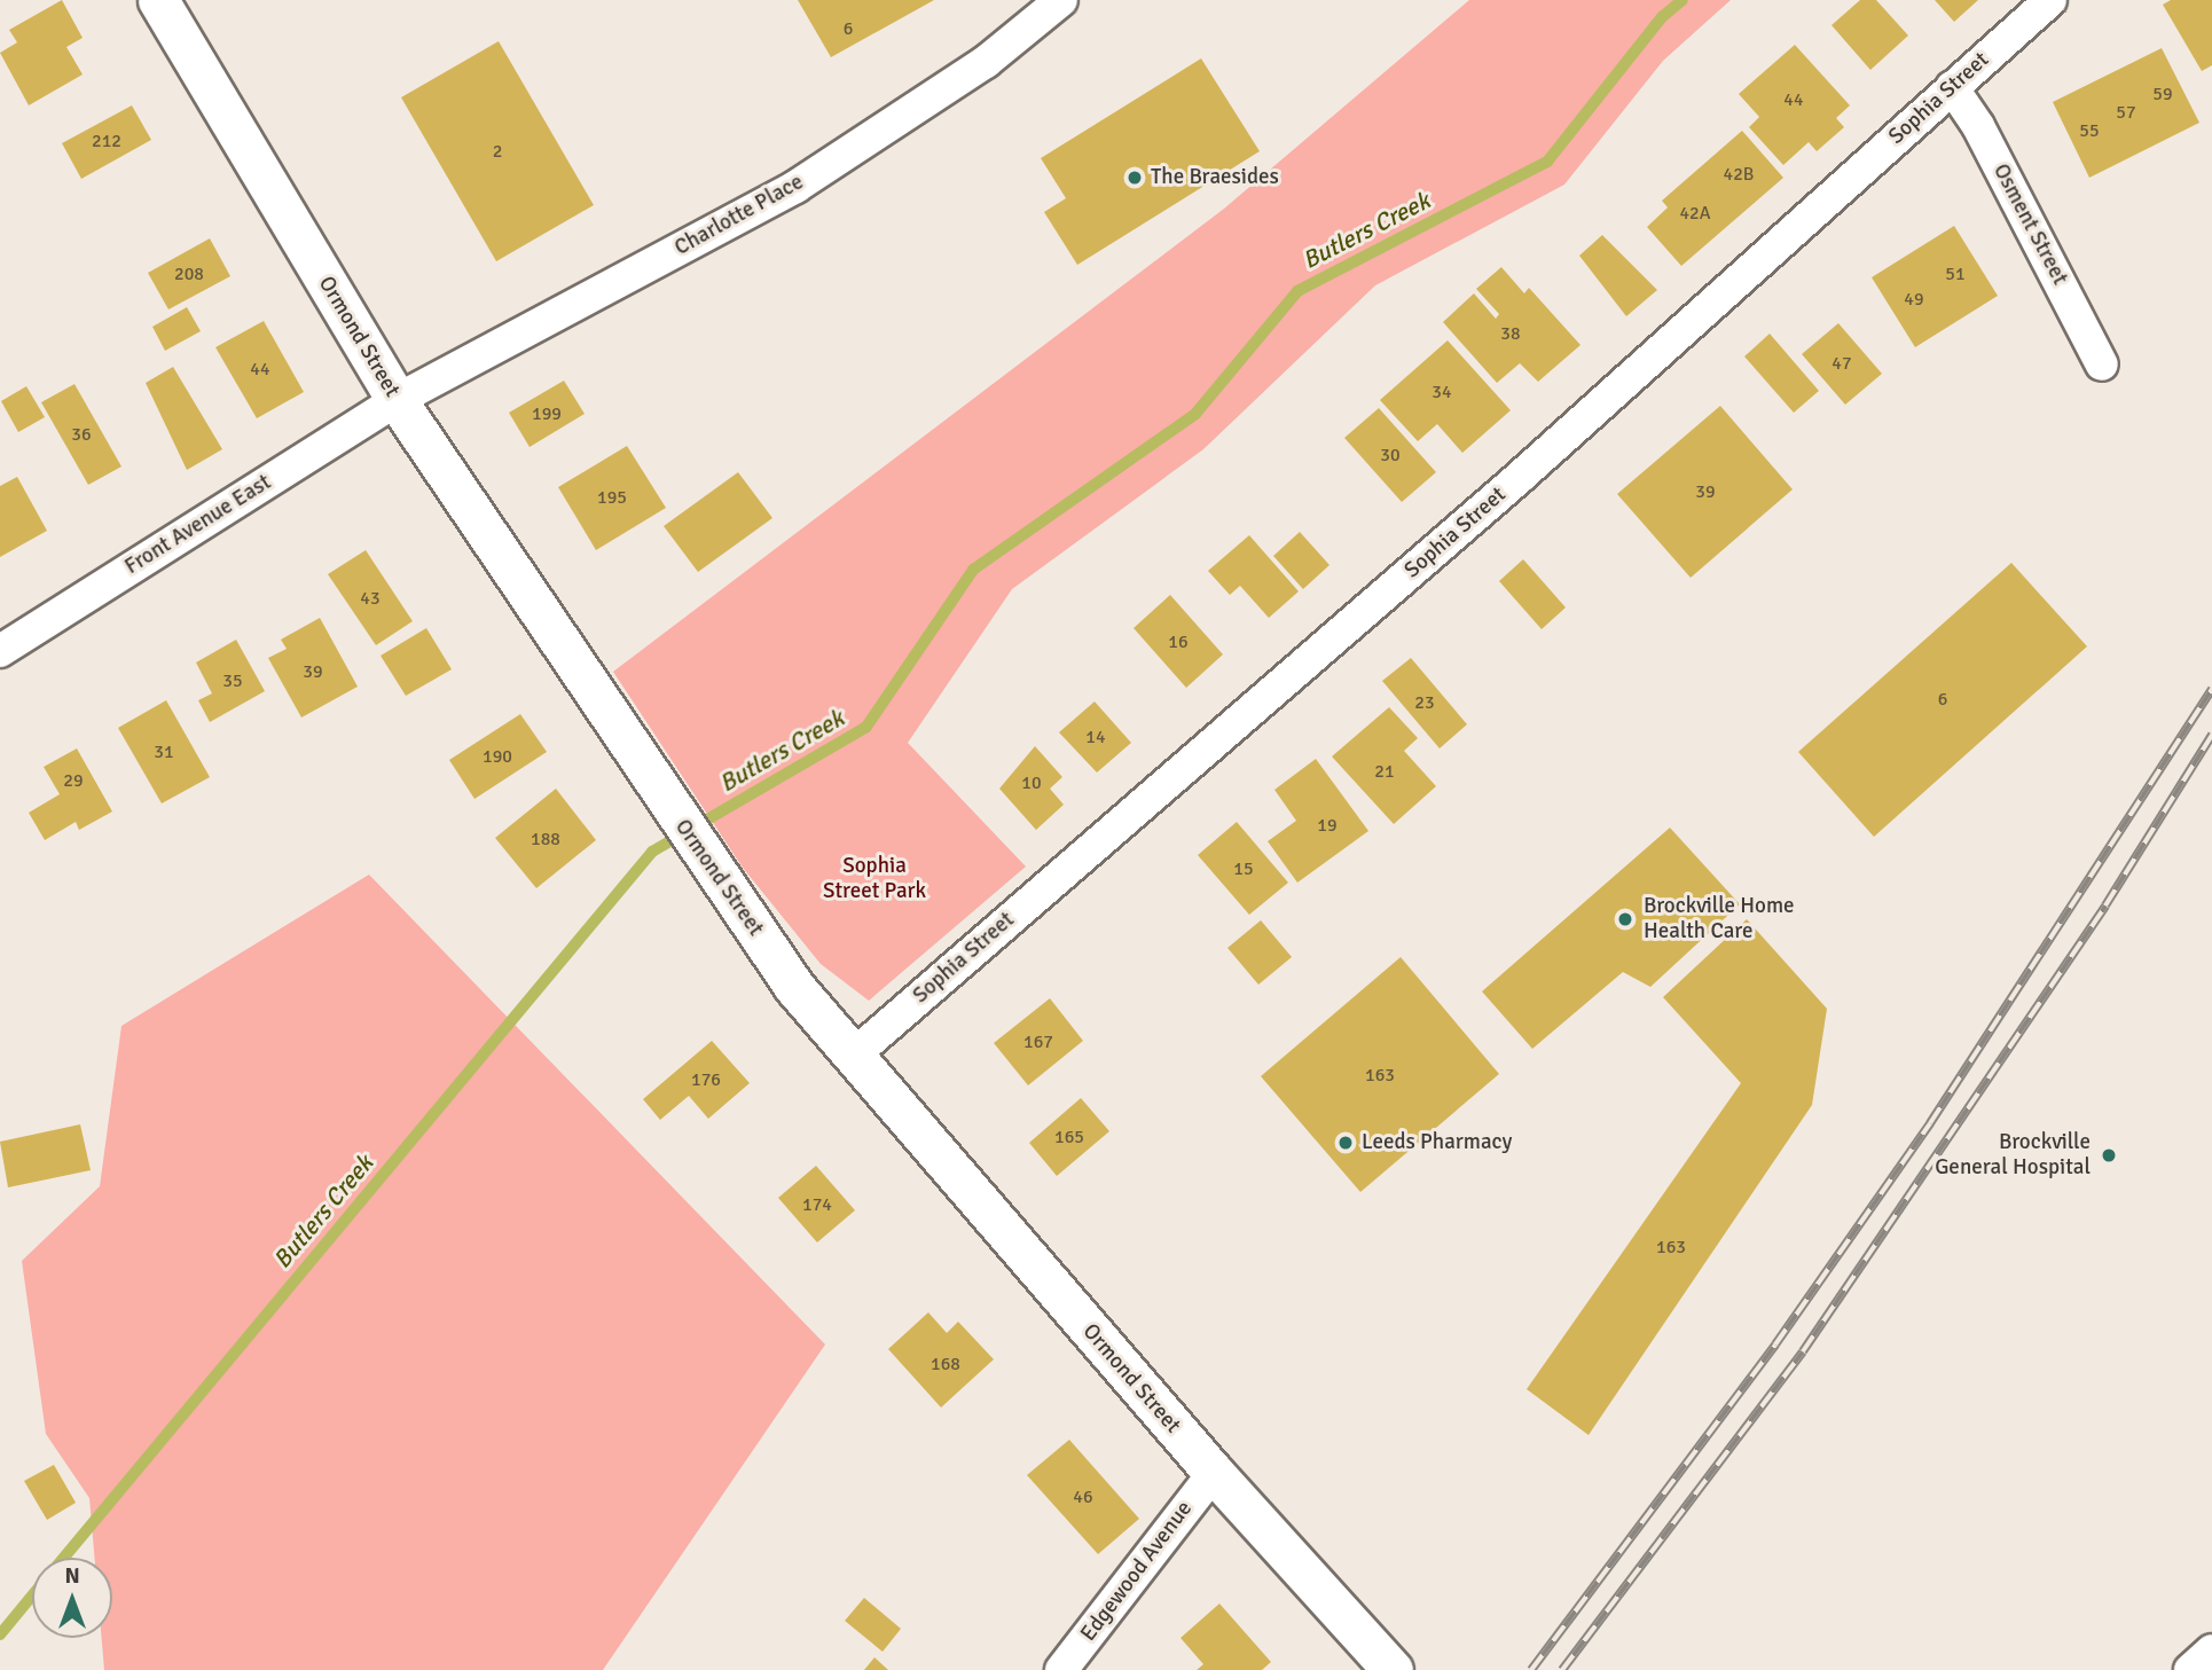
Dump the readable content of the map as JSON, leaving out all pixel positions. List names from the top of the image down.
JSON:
{
  "streets": {
    "street": [
      "Sophia Street",
      "Charlotte Place",
      "Osment Street",
      "Ormond Street",
      "Front Avenue East",
      "Edgewood Avenue"
    ]
  },
  "crossings": [
    ["Sophia Street", "Osment Street"],
    ["Sophia Street", "Ormond Street"],
    ["Charlotte Place", "Ormond Street"],
    ["Charlotte Place", "Front Avenue East"],
    ["Ormond Street", "Front Avenue East"],
    ["Ormond Street", "Edgewood Avenue"]
  ],
  "water": ["Butlers Creek"],
  "parks": ["Sophia Street Park"],
  "places": [
    "The Braesides",
    "Brockville Home Health Care",
    "Leeds Pharmacy",
    "Brockville General Hospital"
  ],
  "house_numbers": [
    "6",
    "59",
    "44",
    "57",
    "55",
    "212",
    "2",
    "42B",
    "42A",
    "208",
    "51",
    "49",
    "38",
    "47",
    "44",
    "34",
    "199",
    "36",
    "30",
    "39",
    "195",
    "43",
    "16",
    "39",
    "35",
    "6",
    "23",
    "14",
    "31",
    "190",
    "21",
    "29",
    "10",
    "19",
    "188",
    "15",
    "167",
    "163",
    "176",
    "165",
    "174",
    "163",
    "168",
    "46"
  ],
  "north": "top"
}
